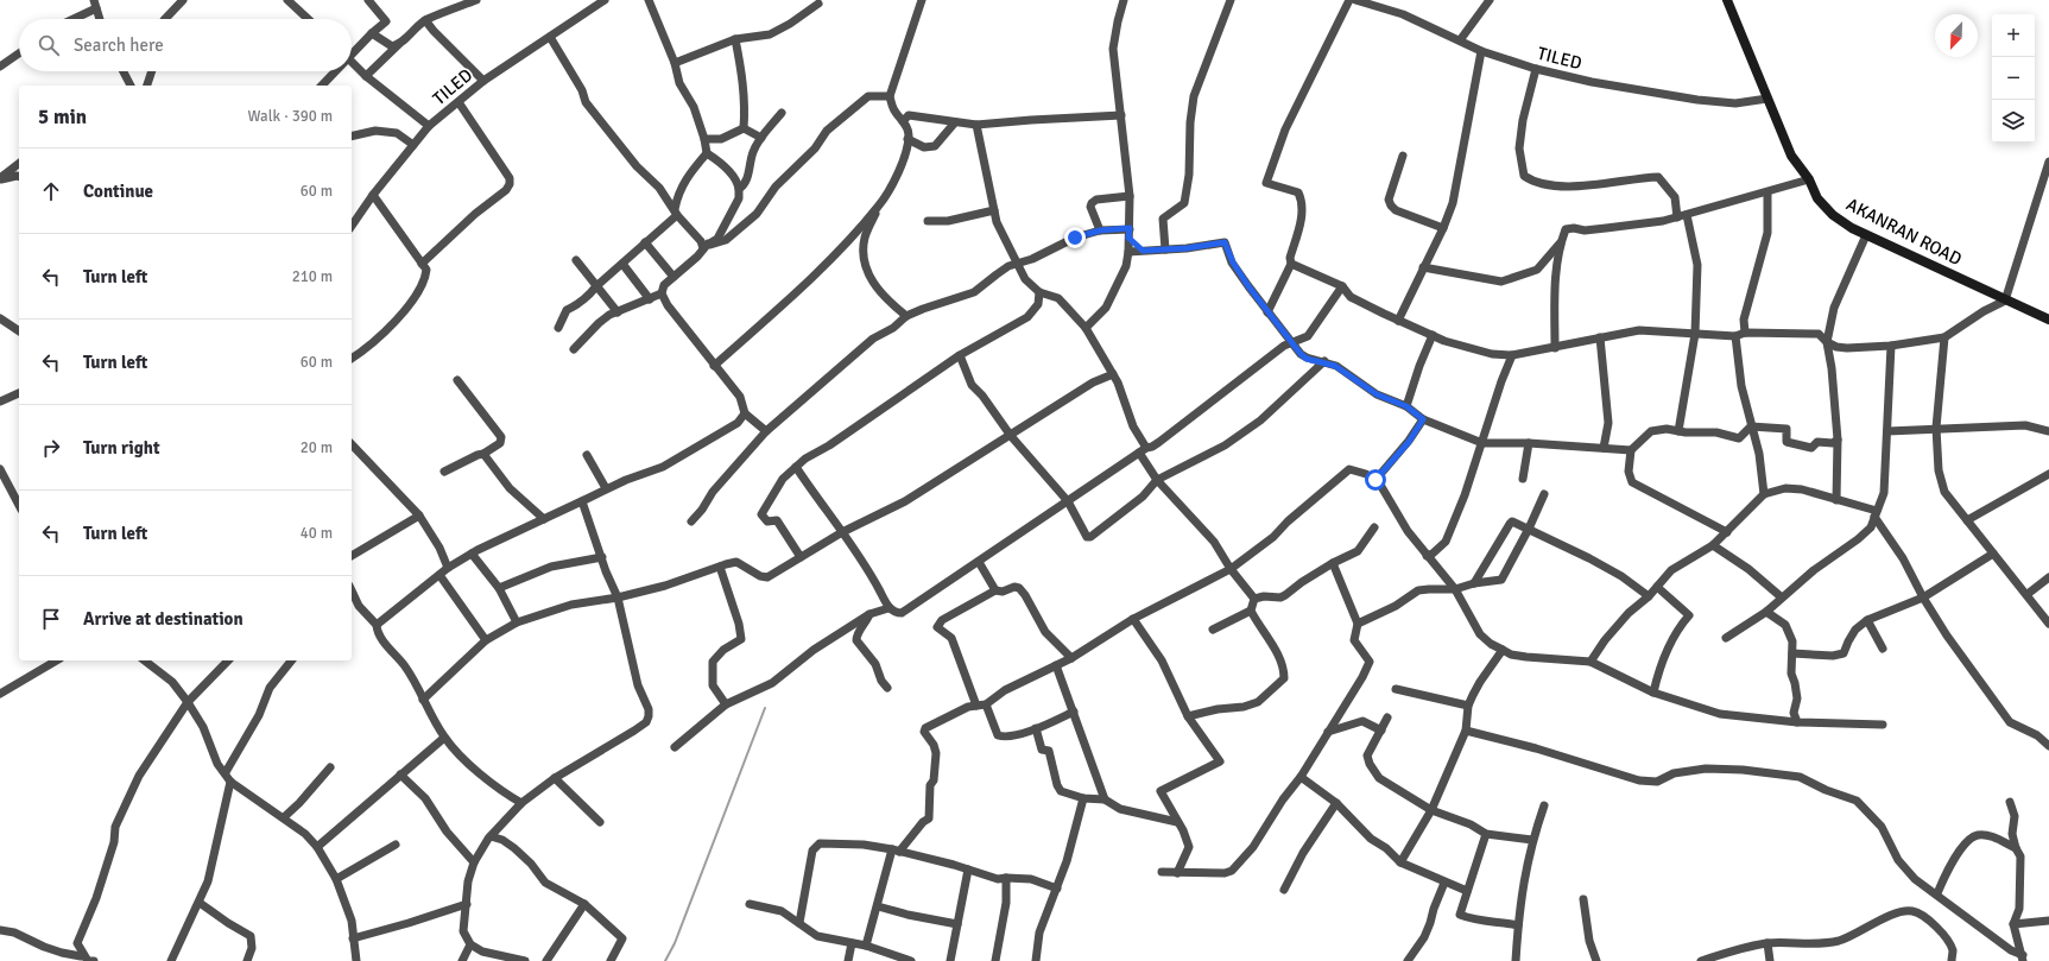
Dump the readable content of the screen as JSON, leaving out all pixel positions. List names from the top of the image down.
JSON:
{
  "streets": {
    "main road": ["AKANRAN ROAD"],
    "street": ["TILED"]
  },
  "crossings": [
    ["TILED", "AKANRAN ROAD"]
  ],
  "north": "bottom left",
  "page": {
    "map_buttons": ["+", "−"],
    "search": "Search here",
    "heading": ["5 min", "Walk · 390 m"],
    "list": [
      ["Continue", "60 m"],
      ["Turn left", "210 m"],
      ["Turn left", "60 m"],
      ["Turn right", "20 m"],
      ["Turn left", "40 m"],
      "Arrive at destination"
    ]
  }
}
